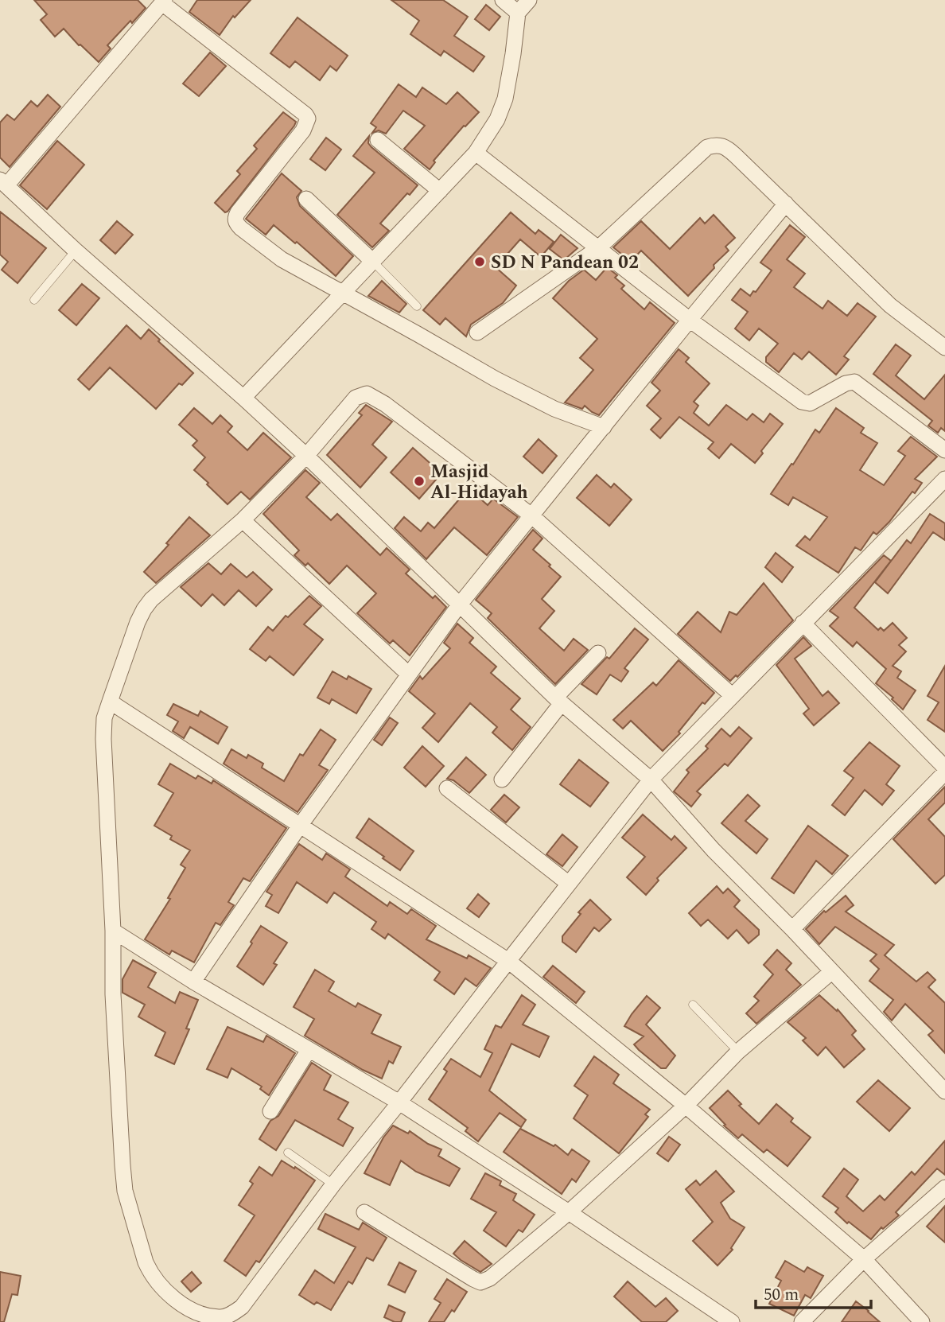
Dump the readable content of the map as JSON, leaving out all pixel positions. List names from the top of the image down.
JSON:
{
  "places": ["SD N Pandean 02", "Masjid Al-Hidayah"],
  "scale_bar": "50 m"
}
